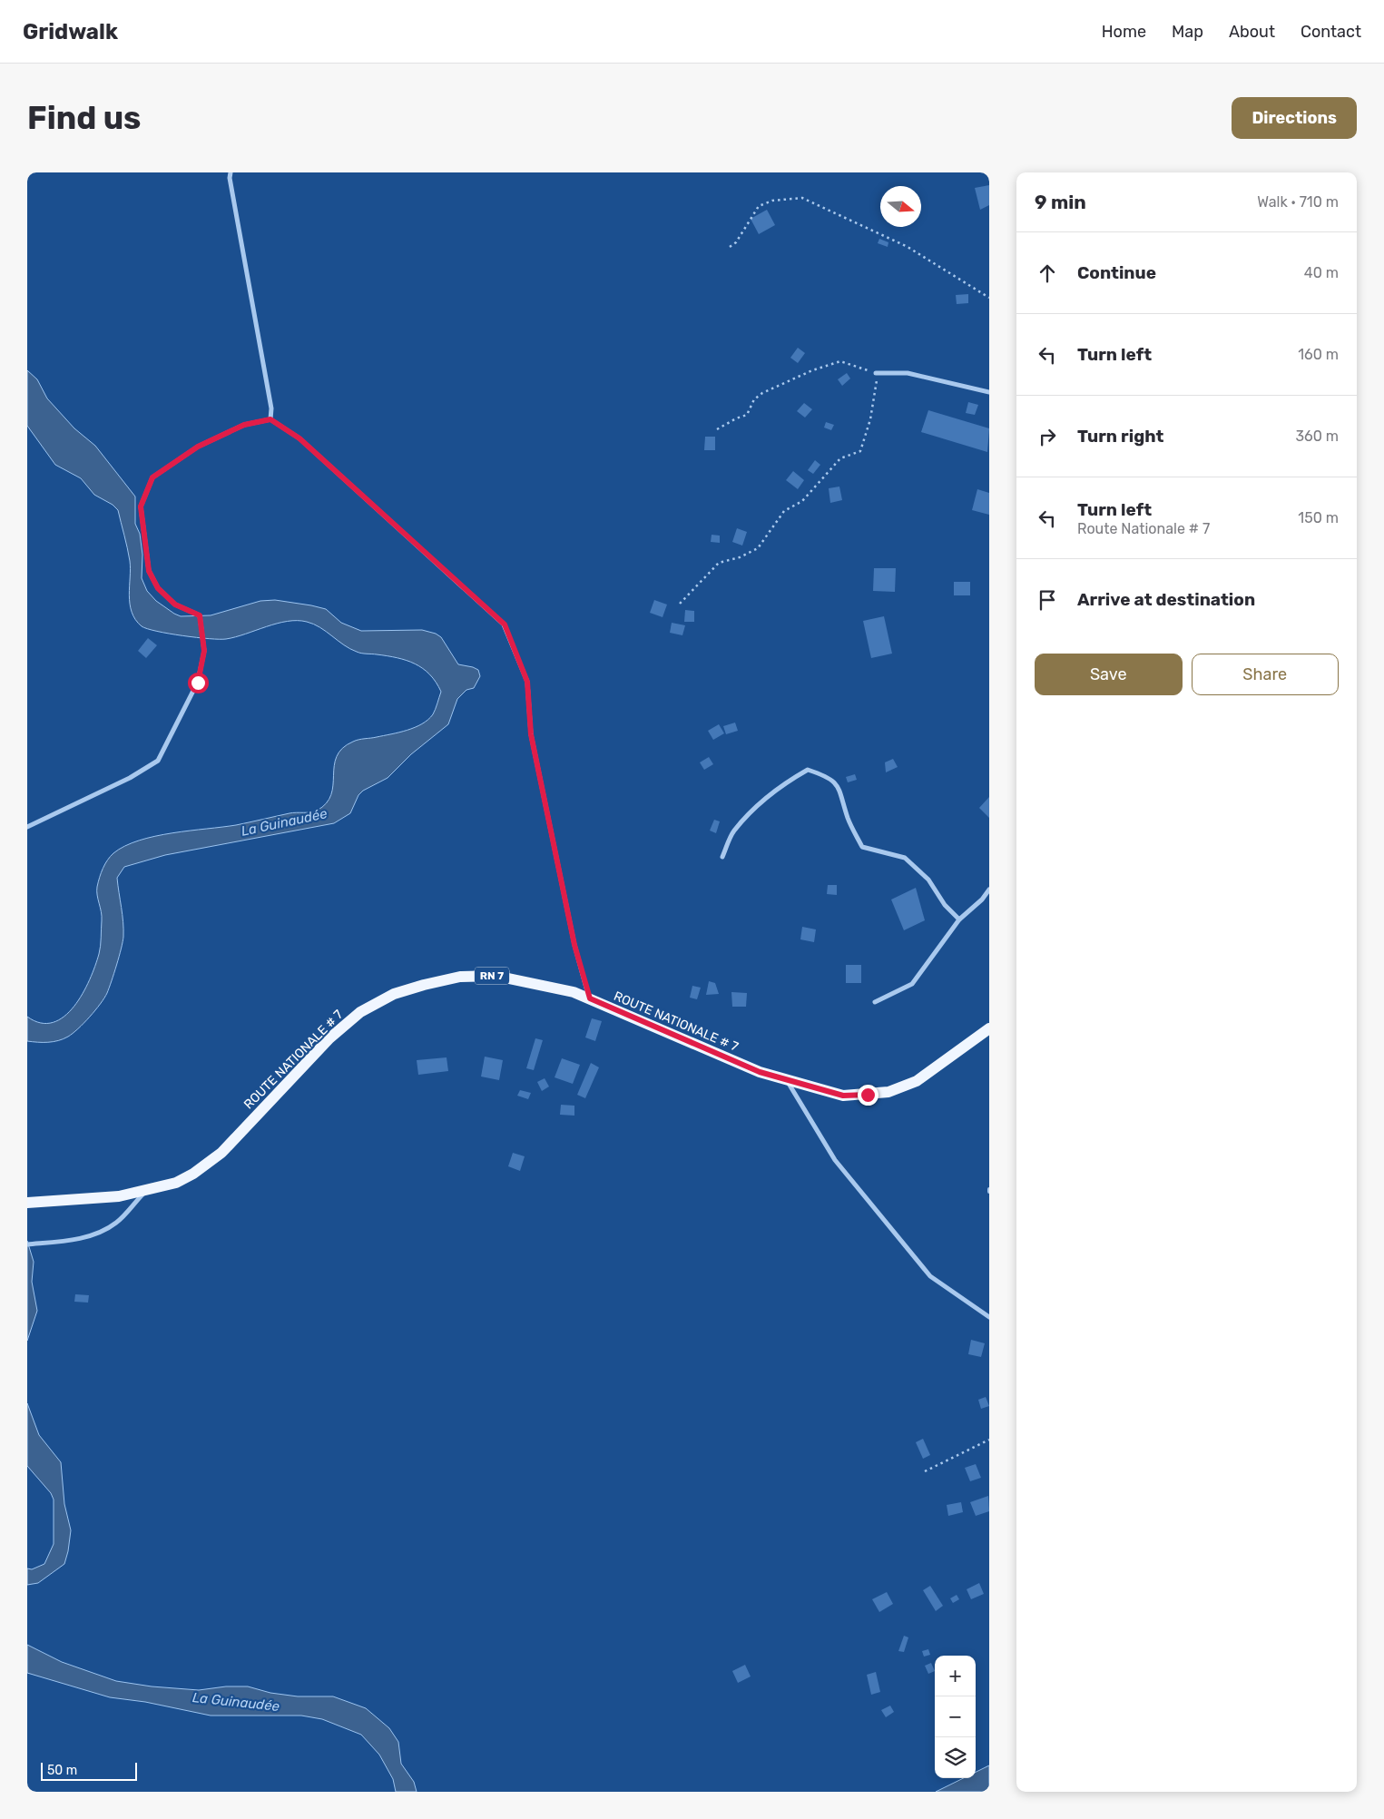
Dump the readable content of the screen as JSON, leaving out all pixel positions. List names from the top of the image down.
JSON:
{
  "streets": {
    "main road": ["RN 7", "ROUTE NATIONALE # 7"]
  },
  "water": ["La Guinaudée"],
  "scale_bar": "50 m",
  "north": "right",
  "page": {
    "header": "Gridwalk",
    "nav": [
      "Home",
      "Map",
      "About",
      "Contact"
    ],
    "buttons": [
      "Directions",
      ["Save", "Share"]
    ],
    "title": "Find us",
    "heading": ["9 min", "Walk · 710 m"],
    "list": [
      ["Continue", "40 m"],
      ["Turn left", "160 m"],
      ["Turn right", "360 m"],
      ["Turn left", "Route Nationale # 7", "150 m"],
      "Arrive at destination"
    ],
    "map_buttons": ["+", "−"],
    "scale": "50 m"
  }
}
